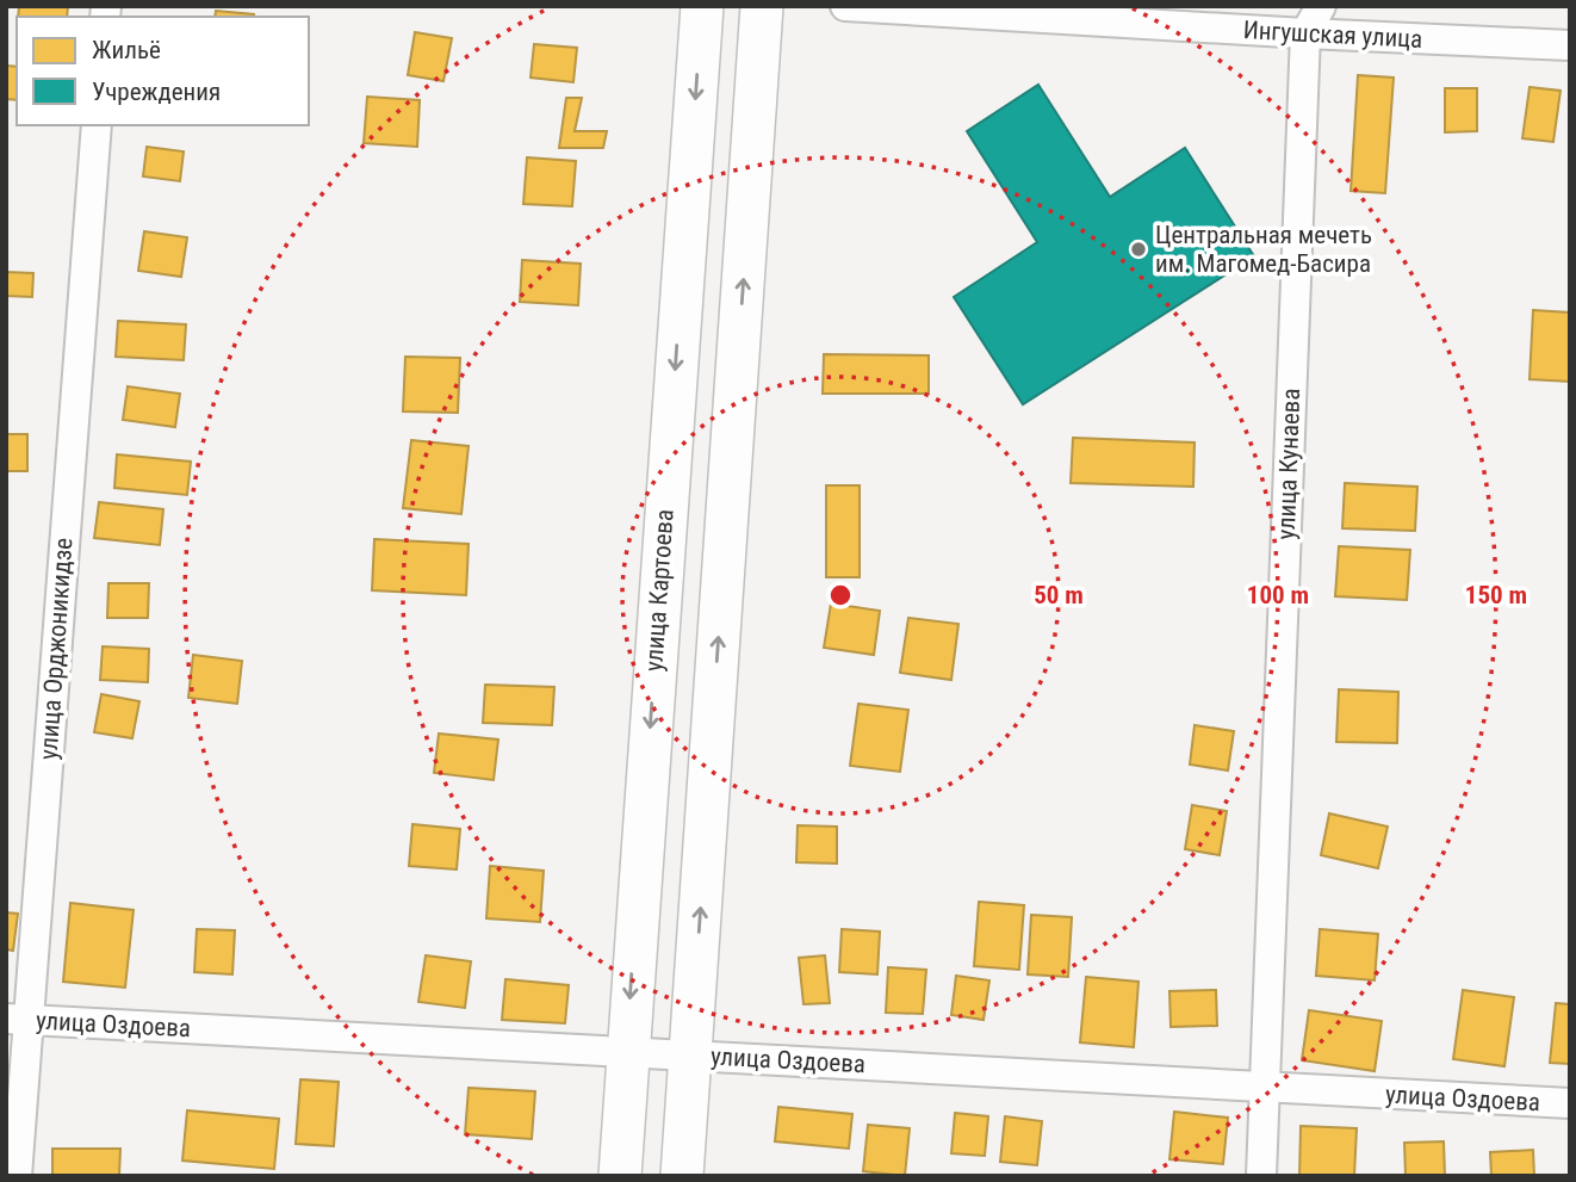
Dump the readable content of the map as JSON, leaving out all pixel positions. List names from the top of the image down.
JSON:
{
  "streets": {
    "main road": ["улица Картоева"],
    "street": [
      "Ингушская улица",
      "улица Кунаева",
      "улица Орджоникидзе",
      "улица Оздоева"
    ]
  },
  "crossings": [
    ["Ингушская улица", "улица Кунаева"],
    ["улица Кунаева", "улица Оздоева"],
    ["улица Картоева", "улица Оздоева"],
    ["улица Орджоникидзе", "улица Оздоева"]
  ],
  "places": ["Центральная мечеть им. Магомед-Басира"],
  "legend": ["Жильё", "Учреждения"],
  "rings": ["50 m", "100 m", "150 m"]
}
